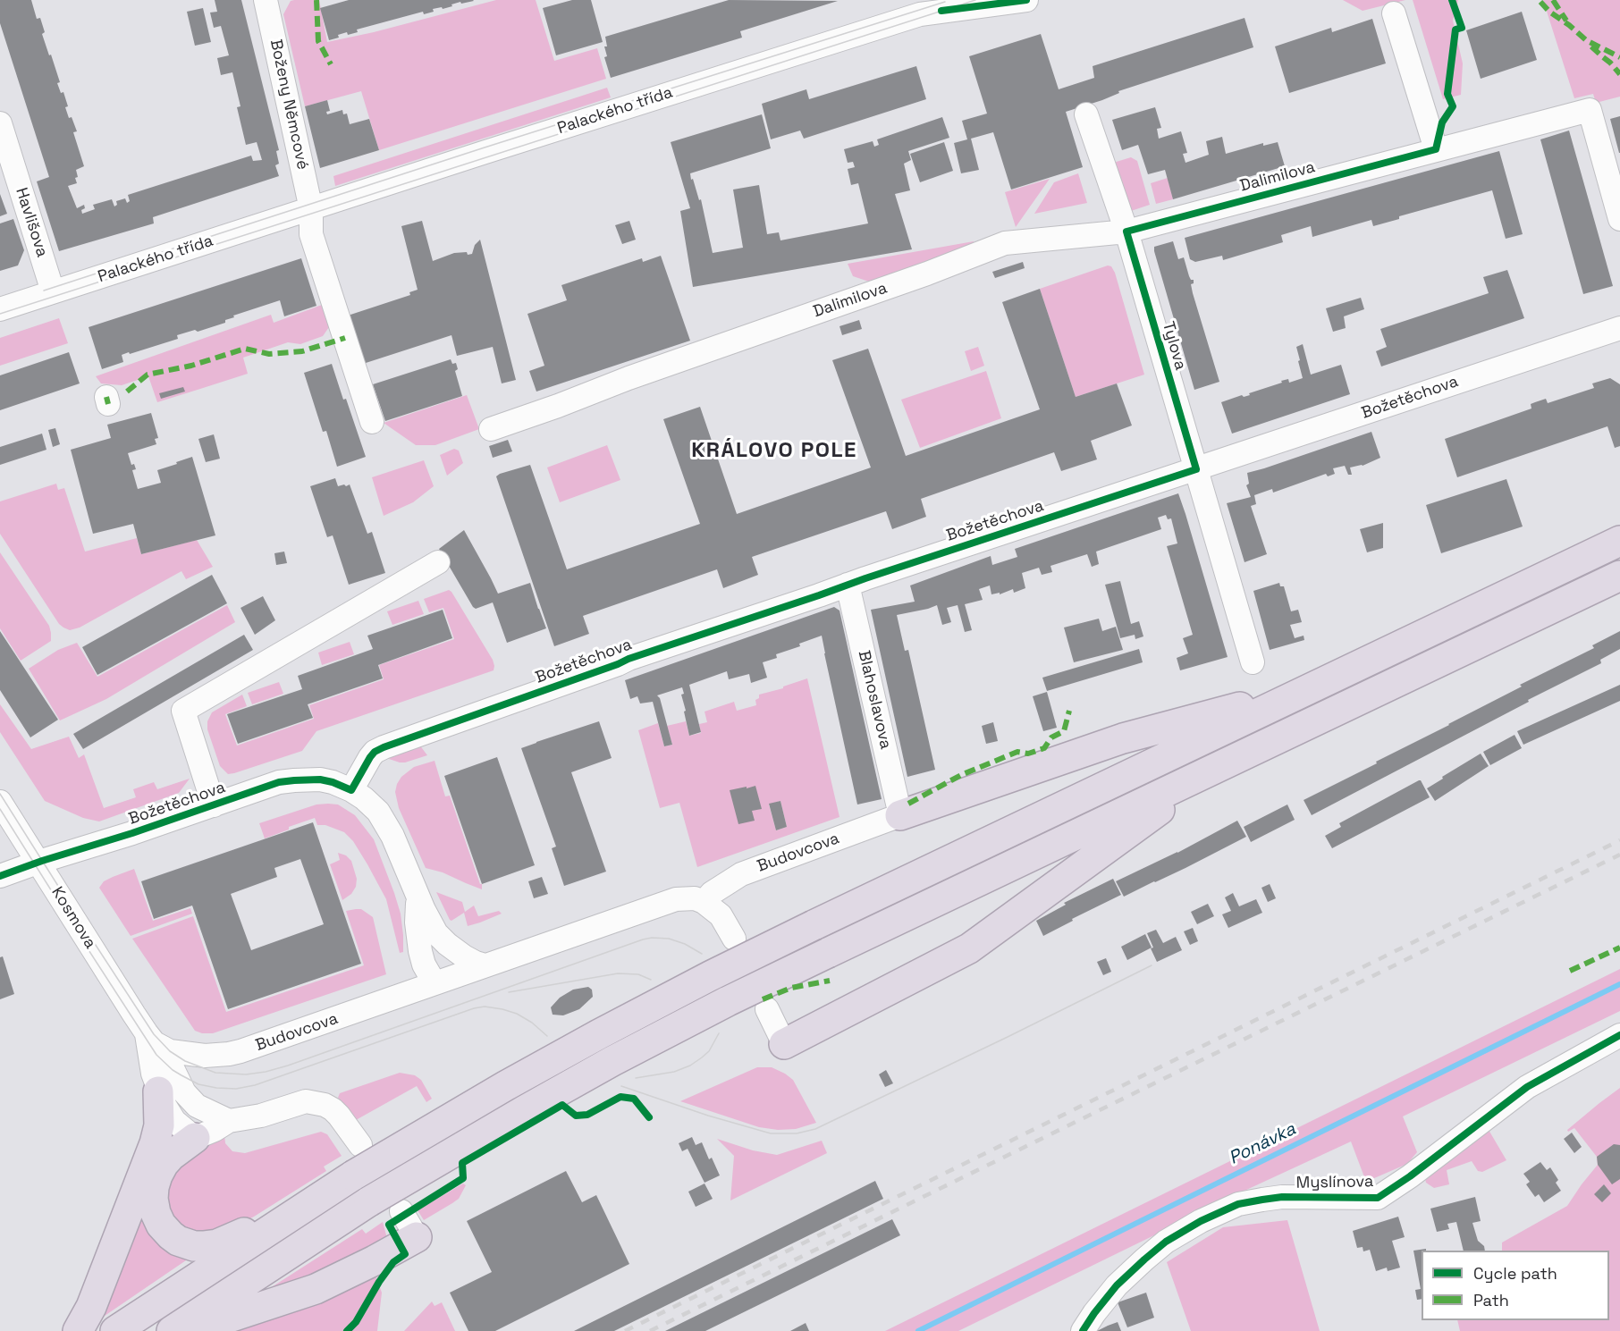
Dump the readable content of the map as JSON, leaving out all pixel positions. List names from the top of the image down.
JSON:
{
  "streets": {
    "street": [
      "Boženy Němcové",
      "Palackého třída",
      "Dalimilova",
      "Havlišova",
      "Tylova",
      "Božetěchova",
      "Blahoslavova",
      "Budovcova",
      "Kosmova",
      "Myslínova"
    ]
  },
  "crossings": [
    ["Boženy Němcové", "Palackého třída"],
    ["Palackého třída", "Havlišova"],
    ["Dalimilova", "Tylova"],
    ["Tylova", "Božetěchova"],
    ["Božetěchova", "Blahoslavova"],
    ["Božetěchova", "Kosmova"],
    ["Blahoslavova", "Budovcova"],
    ["Budovcova", "Kosmova"]
  ],
  "districts": ["KRÁLOVO POLE"],
  "water": ["Ponávka"],
  "legend": ["Cycle path", "Path"]
}
